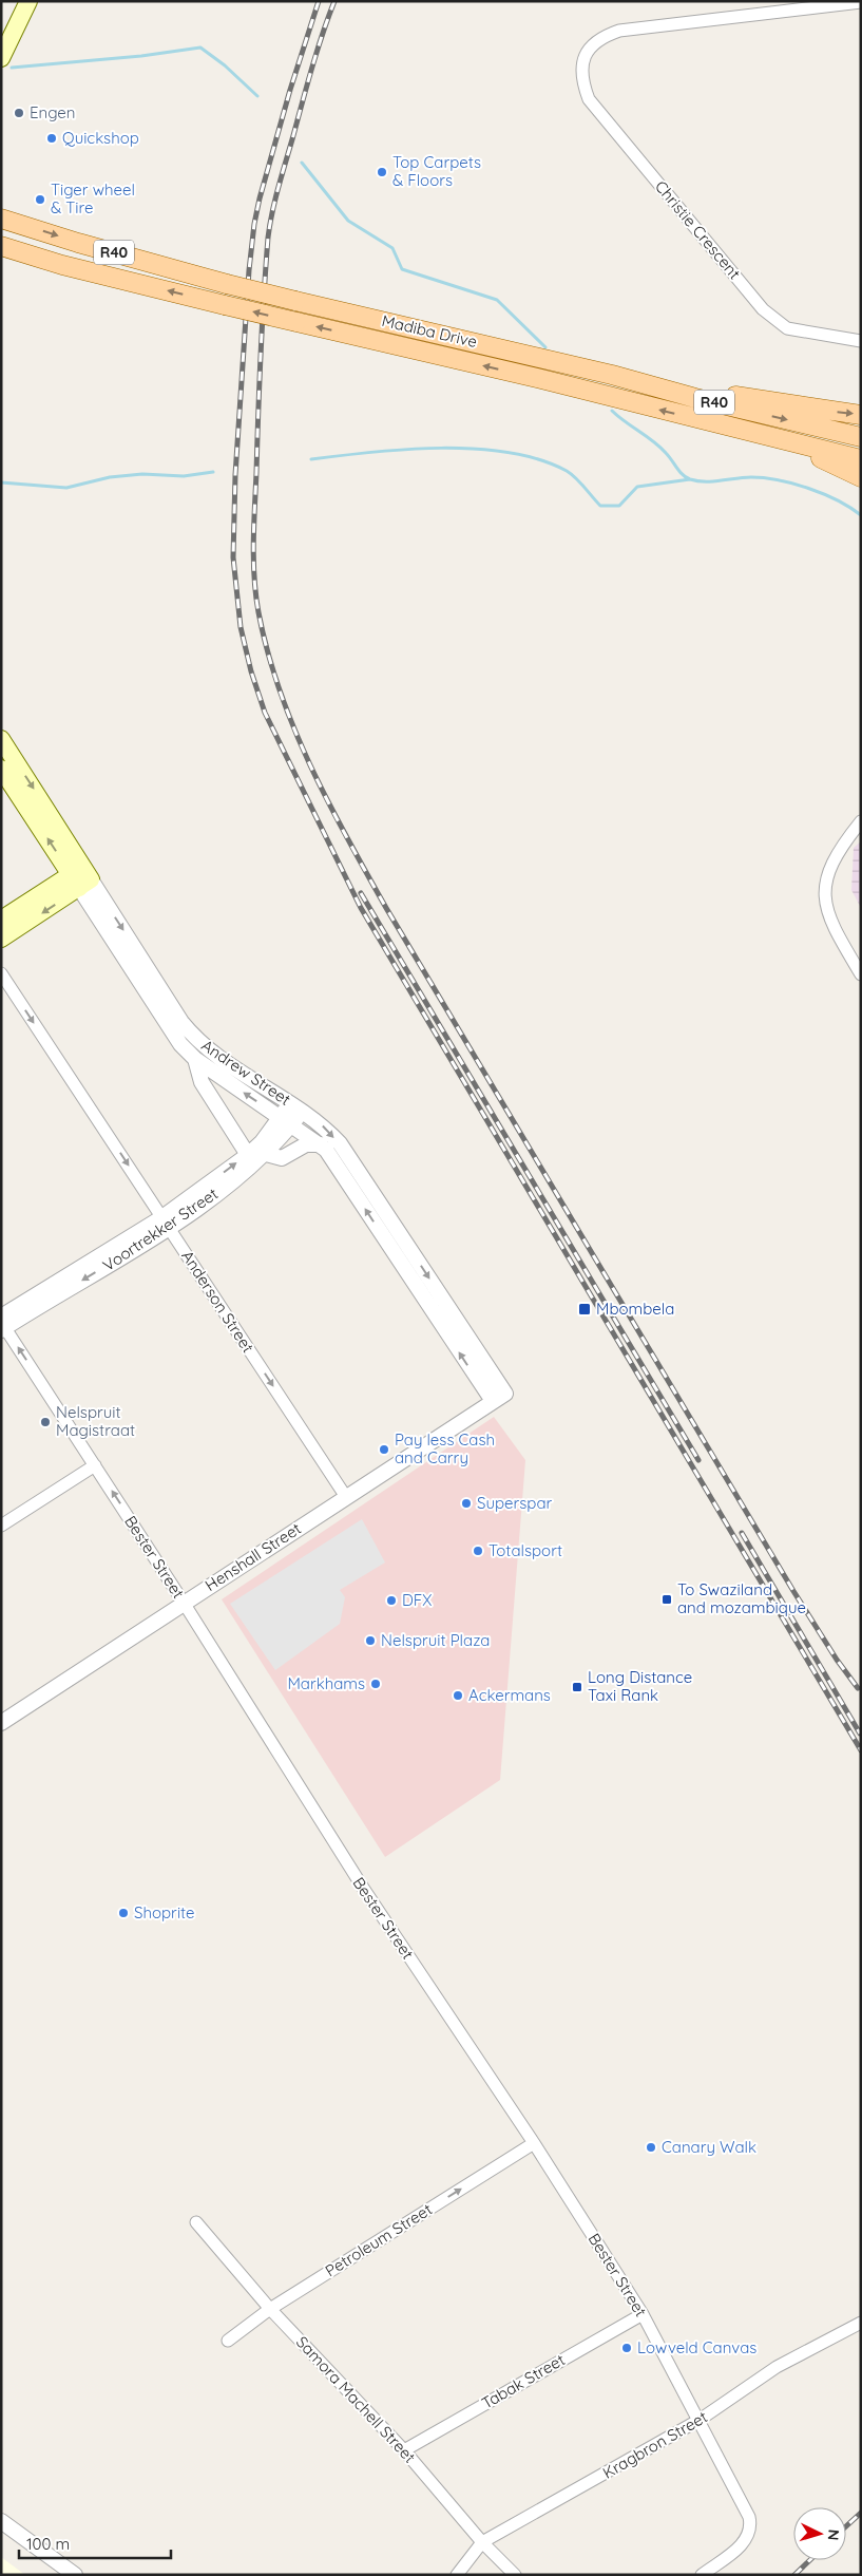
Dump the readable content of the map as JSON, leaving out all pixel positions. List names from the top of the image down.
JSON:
{
  "streets": {
    "main road": ["R40", "Madiba Drive", "Andrew Street"],
    "street": [
      "Christie Crescent",
      "Voortrekker Street",
      "Anderson Street",
      "Bester Street",
      "Henshall Street",
      "Petroleum Street",
      "Tabak Street",
      "Samora Machell Street",
      "Kragbron Street"
    ]
  },
  "crossings": [
    ["Andrew Street", "Voortrekker Street"],
    ["Andrew Street", "Henshall Street"],
    ["Voortrekker Street", "Anderson Street"],
    ["Voortrekker Street", "Bester Street"],
    ["Anderson Street", "Henshall Street"],
    ["Bester Street", "Henshall Street"],
    ["Bester Street", "Petroleum Street"],
    ["Bester Street", "Tabak Street"],
    ["Bester Street", "Kragbron Street"],
    ["Petroleum Street", "Samora Machell Street"],
    ["Tabak Street", "Samora Machell Street"],
    ["Samora Machell Street", "Kragbron Street"]
  ],
  "one_way": ["Anderson Street", "Petroleum Street"],
  "places": {
    "other": [
      "Engen",
      "Quickshop",
      "Top Carpets & Floors",
      "Tiger wheel & Tire",
      "Nelspruit Magistraat",
      "Pay less Cash and Carry",
      "Superspar",
      "Totalsport",
      "DFX",
      "Nelspruit Plaza",
      "Markhams",
      "Ackermans",
      "Shoprite",
      "Canary Walk",
      "Lowveld Canvas"
    ],
    "transit": ["Mbombela", "To Swaziland and mozambique", "Long Distance Taxi Rank"]
  },
  "scale_bar": "100 m",
  "north": "right"
}
